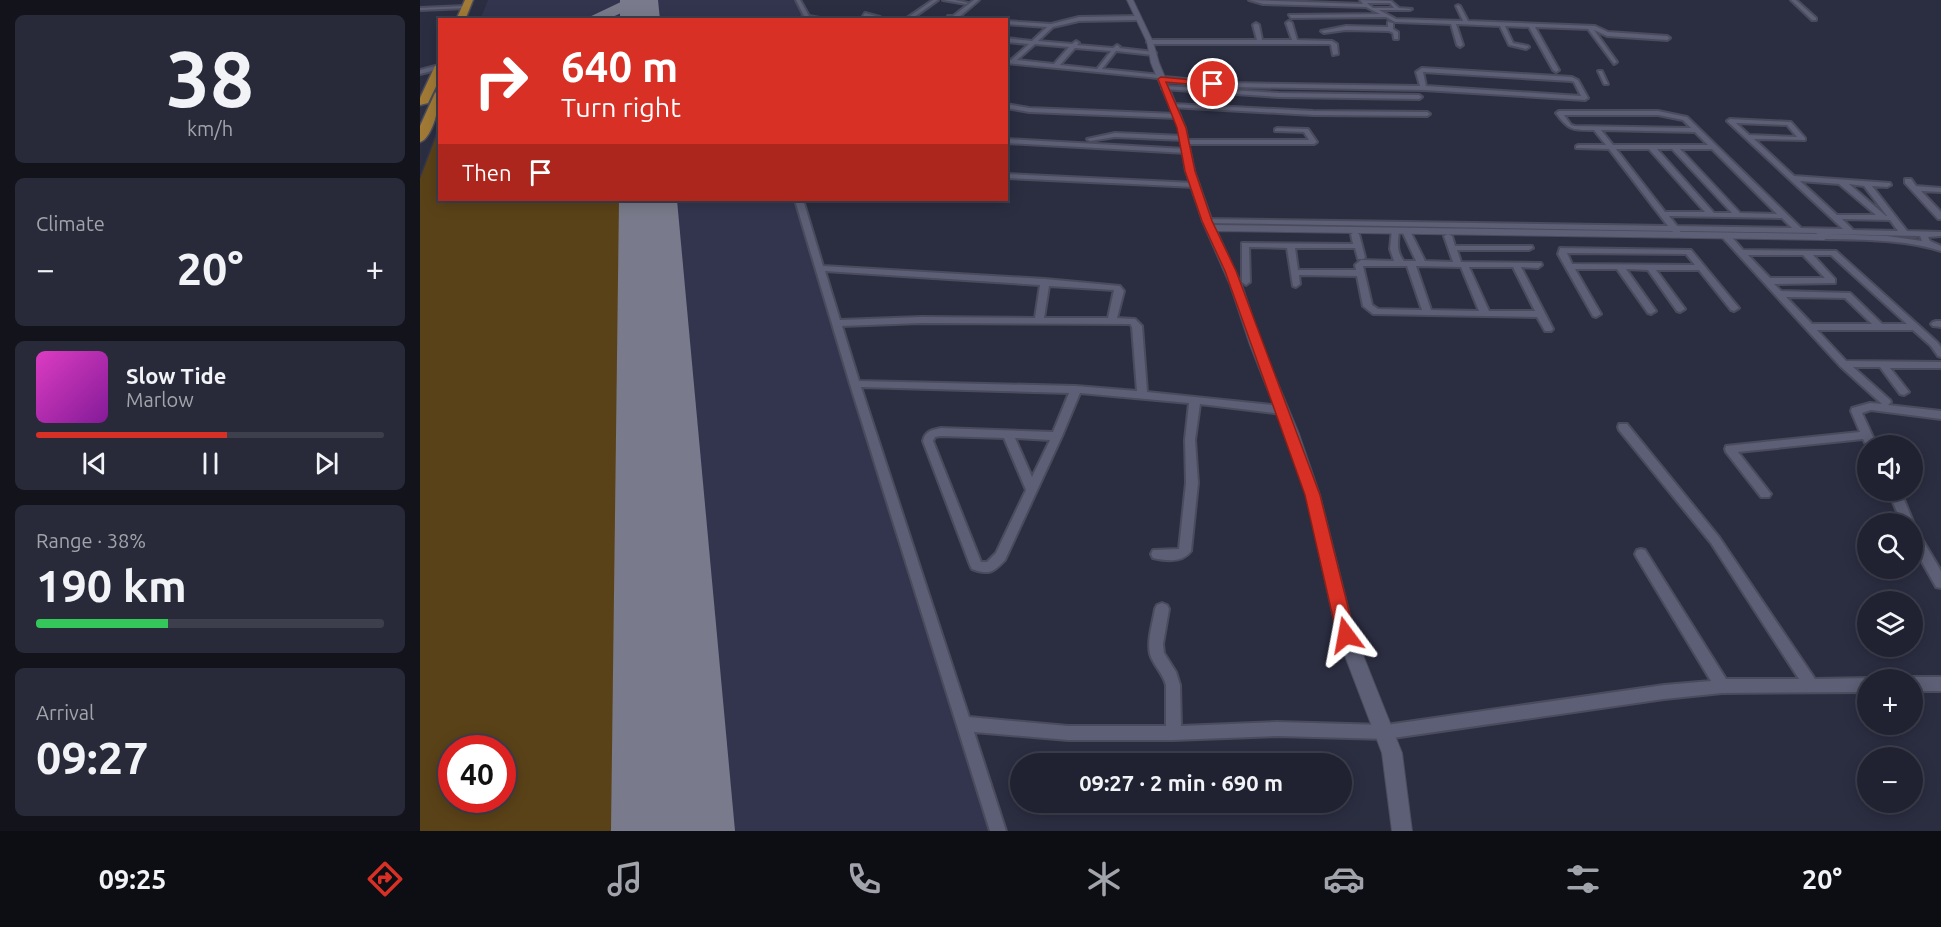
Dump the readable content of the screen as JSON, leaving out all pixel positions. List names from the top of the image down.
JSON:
{
  "page": {
    "tile": [
      ["38", "km/h"],
      "Climate",
      ["Range · 38%", "190 km"],
      ["Arrival", "09:27"]
    ],
    "turn": ["640 m", "Turn right"],
    "then": "Then",
    "heat": ["−", "20°", "+"],
    "song": ["Slow Tide", "Marlow"],
    "map_buttons": ["+", "−"],
    "limit": "40",
    "trip": "09:27 · 2 min · 690 m",
    "tabs": ["09:25", "20°"]
  }
}
